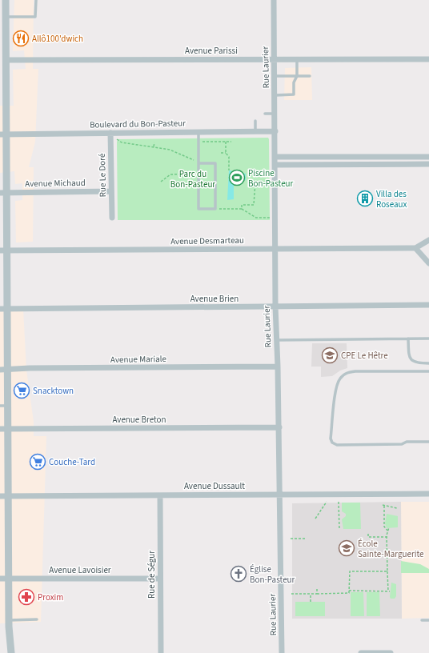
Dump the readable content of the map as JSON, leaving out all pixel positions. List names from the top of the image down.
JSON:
{
  "streets": {
    "street": [
      "Avenue Parissi",
      "Rue Laurier",
      "Boulevard du Bon-Pasteur",
      "Rue Le Doré",
      "Avenue Michaud",
      "Avenue Desmarteau",
      "Avenue Brien",
      "Avenue Mariale",
      "Avenue Breton",
      "Avenue Dussault",
      "Avenue Lavoisier",
      "Rue de Ségur"
    ]
  },
  "crossings": [
    ["Avenue Parissi", "Rue Laurier"],
    ["Rue Laurier", "Boulevard du Bon-Pasteur"],
    ["Rue Laurier", "Avenue Desmarteau"],
    ["Rue Laurier", "Avenue Brien"],
    ["Rue Laurier", "Avenue Mariale"],
    ["Rue Laurier", "Avenue Breton"],
    ["Rue Laurier", "Avenue Dussault"],
    ["Boulevard du Bon-Pasteur", "Rue Le Doré"],
    ["Rue Le Doré", "Avenue Michaud"],
    ["Avenue Dussault", "Rue de Ségur"],
    ["Avenue Lavoisier", "Rue de Ségur"]
  ],
  "parks": ["Parc du Bon-Pasteur"],
  "places": {
    "restaurant": ["Allô100'dwich"],
    "sports": ["Piscine Bon-Pasteur"],
    "building": ["Villa des Roseaux"],
    "school or university": ["CPE Le Hêtre", "École Sainte-Marguerite"],
    "supermarket": ["Snacktown", "Couche-Tard"],
    "church": ["Église Bon-Pasteur"],
    "pharmacy": ["Proxim"]
  }
}
